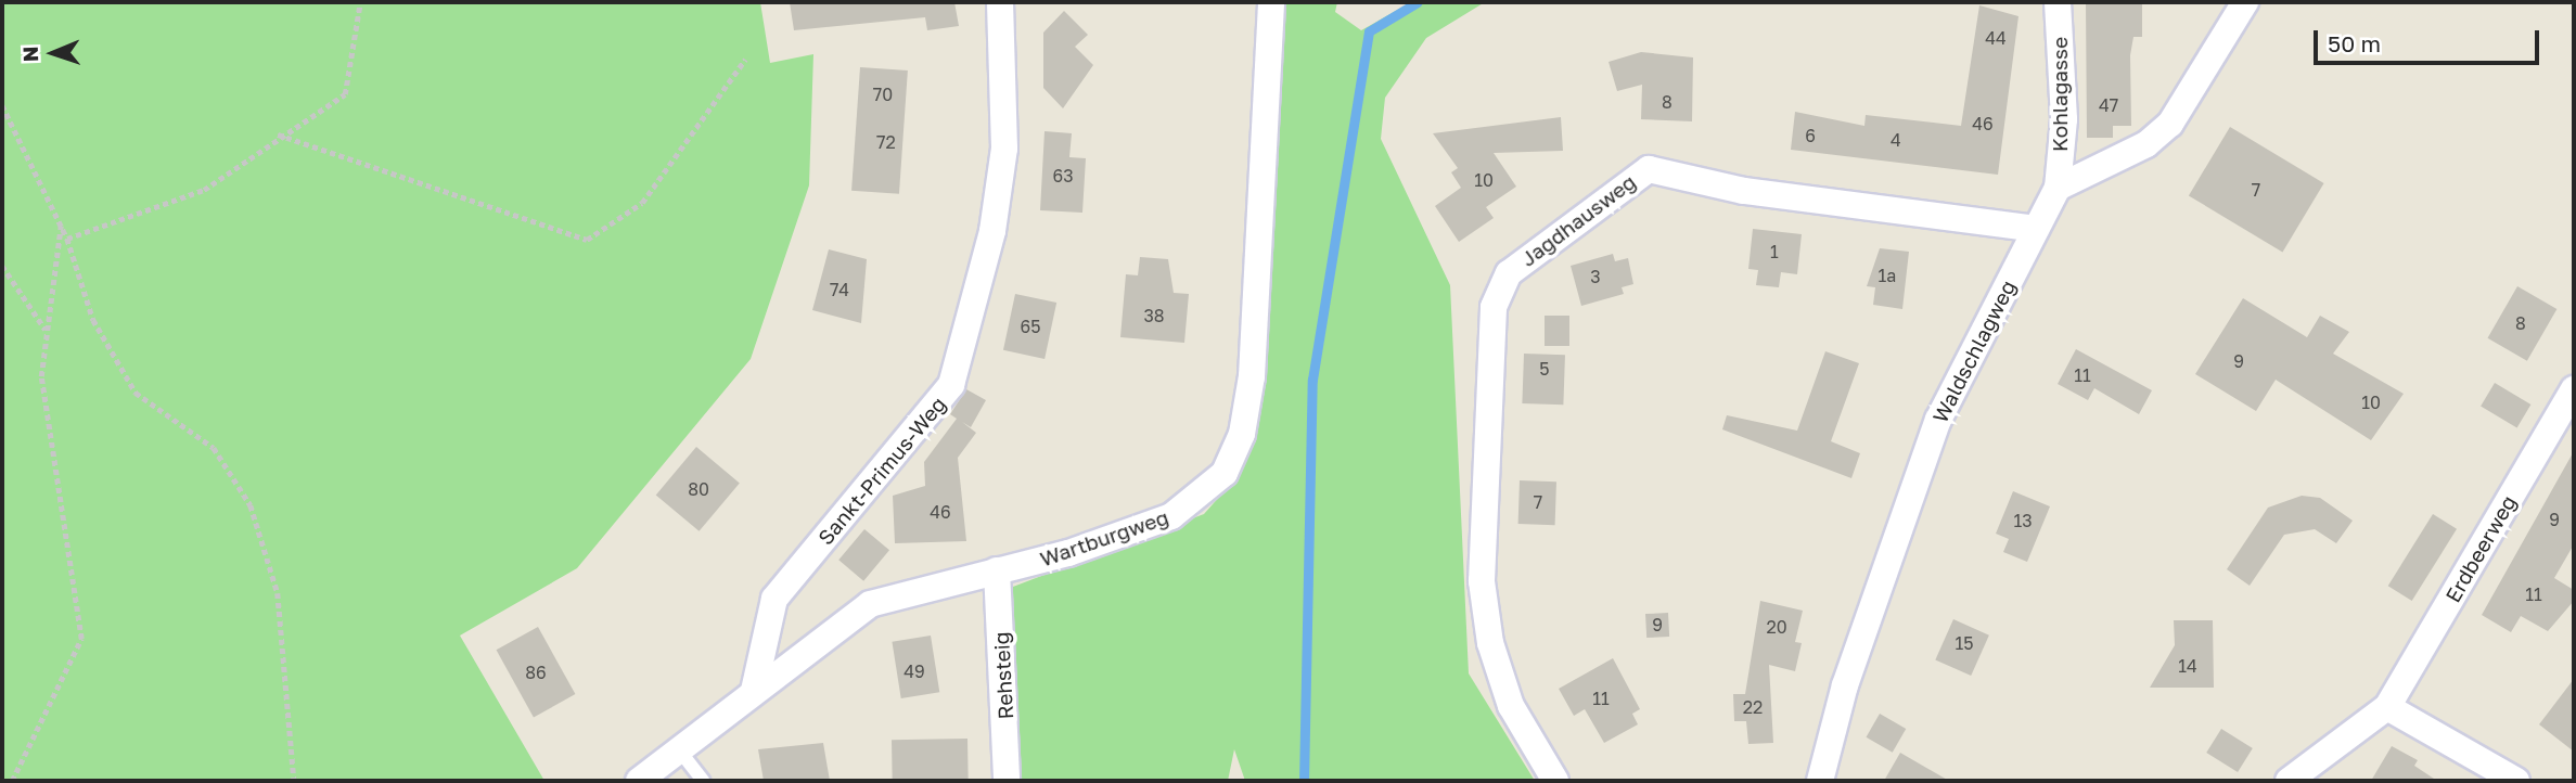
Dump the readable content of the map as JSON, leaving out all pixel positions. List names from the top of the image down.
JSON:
{
  "streets": {
    "street": [
      "Kohlagasse",
      "Jagdhausweg",
      "Waldschlagweg",
      "Sankt-Primus-Weg",
      "Wartburgweg",
      "Erdbeerweg",
      "Rehsteig"
    ]
  },
  "crossings": [
    ["Kohlagasse", "Waldschlagweg"],
    ["Jagdhausweg", "Waldschlagweg"],
    ["Sankt-Primus-Weg", "Wartburgweg"],
    ["Wartburgweg", "Rehsteig"]
  ],
  "house_numbers": [
    "44",
    "70",
    "8",
    "47",
    "46",
    "6",
    "4",
    "72",
    "63",
    "10",
    "7",
    "1",
    "1a",
    "3",
    "74",
    "38",
    "8",
    "65",
    "9",
    "5",
    "11",
    "10",
    "80",
    "7",
    "46",
    "9",
    "13",
    "11",
    "9",
    "20",
    "15",
    "14",
    "49",
    "86",
    "11",
    "22"
  ],
  "scale_bar": "50 m",
  "north": "left"
}
